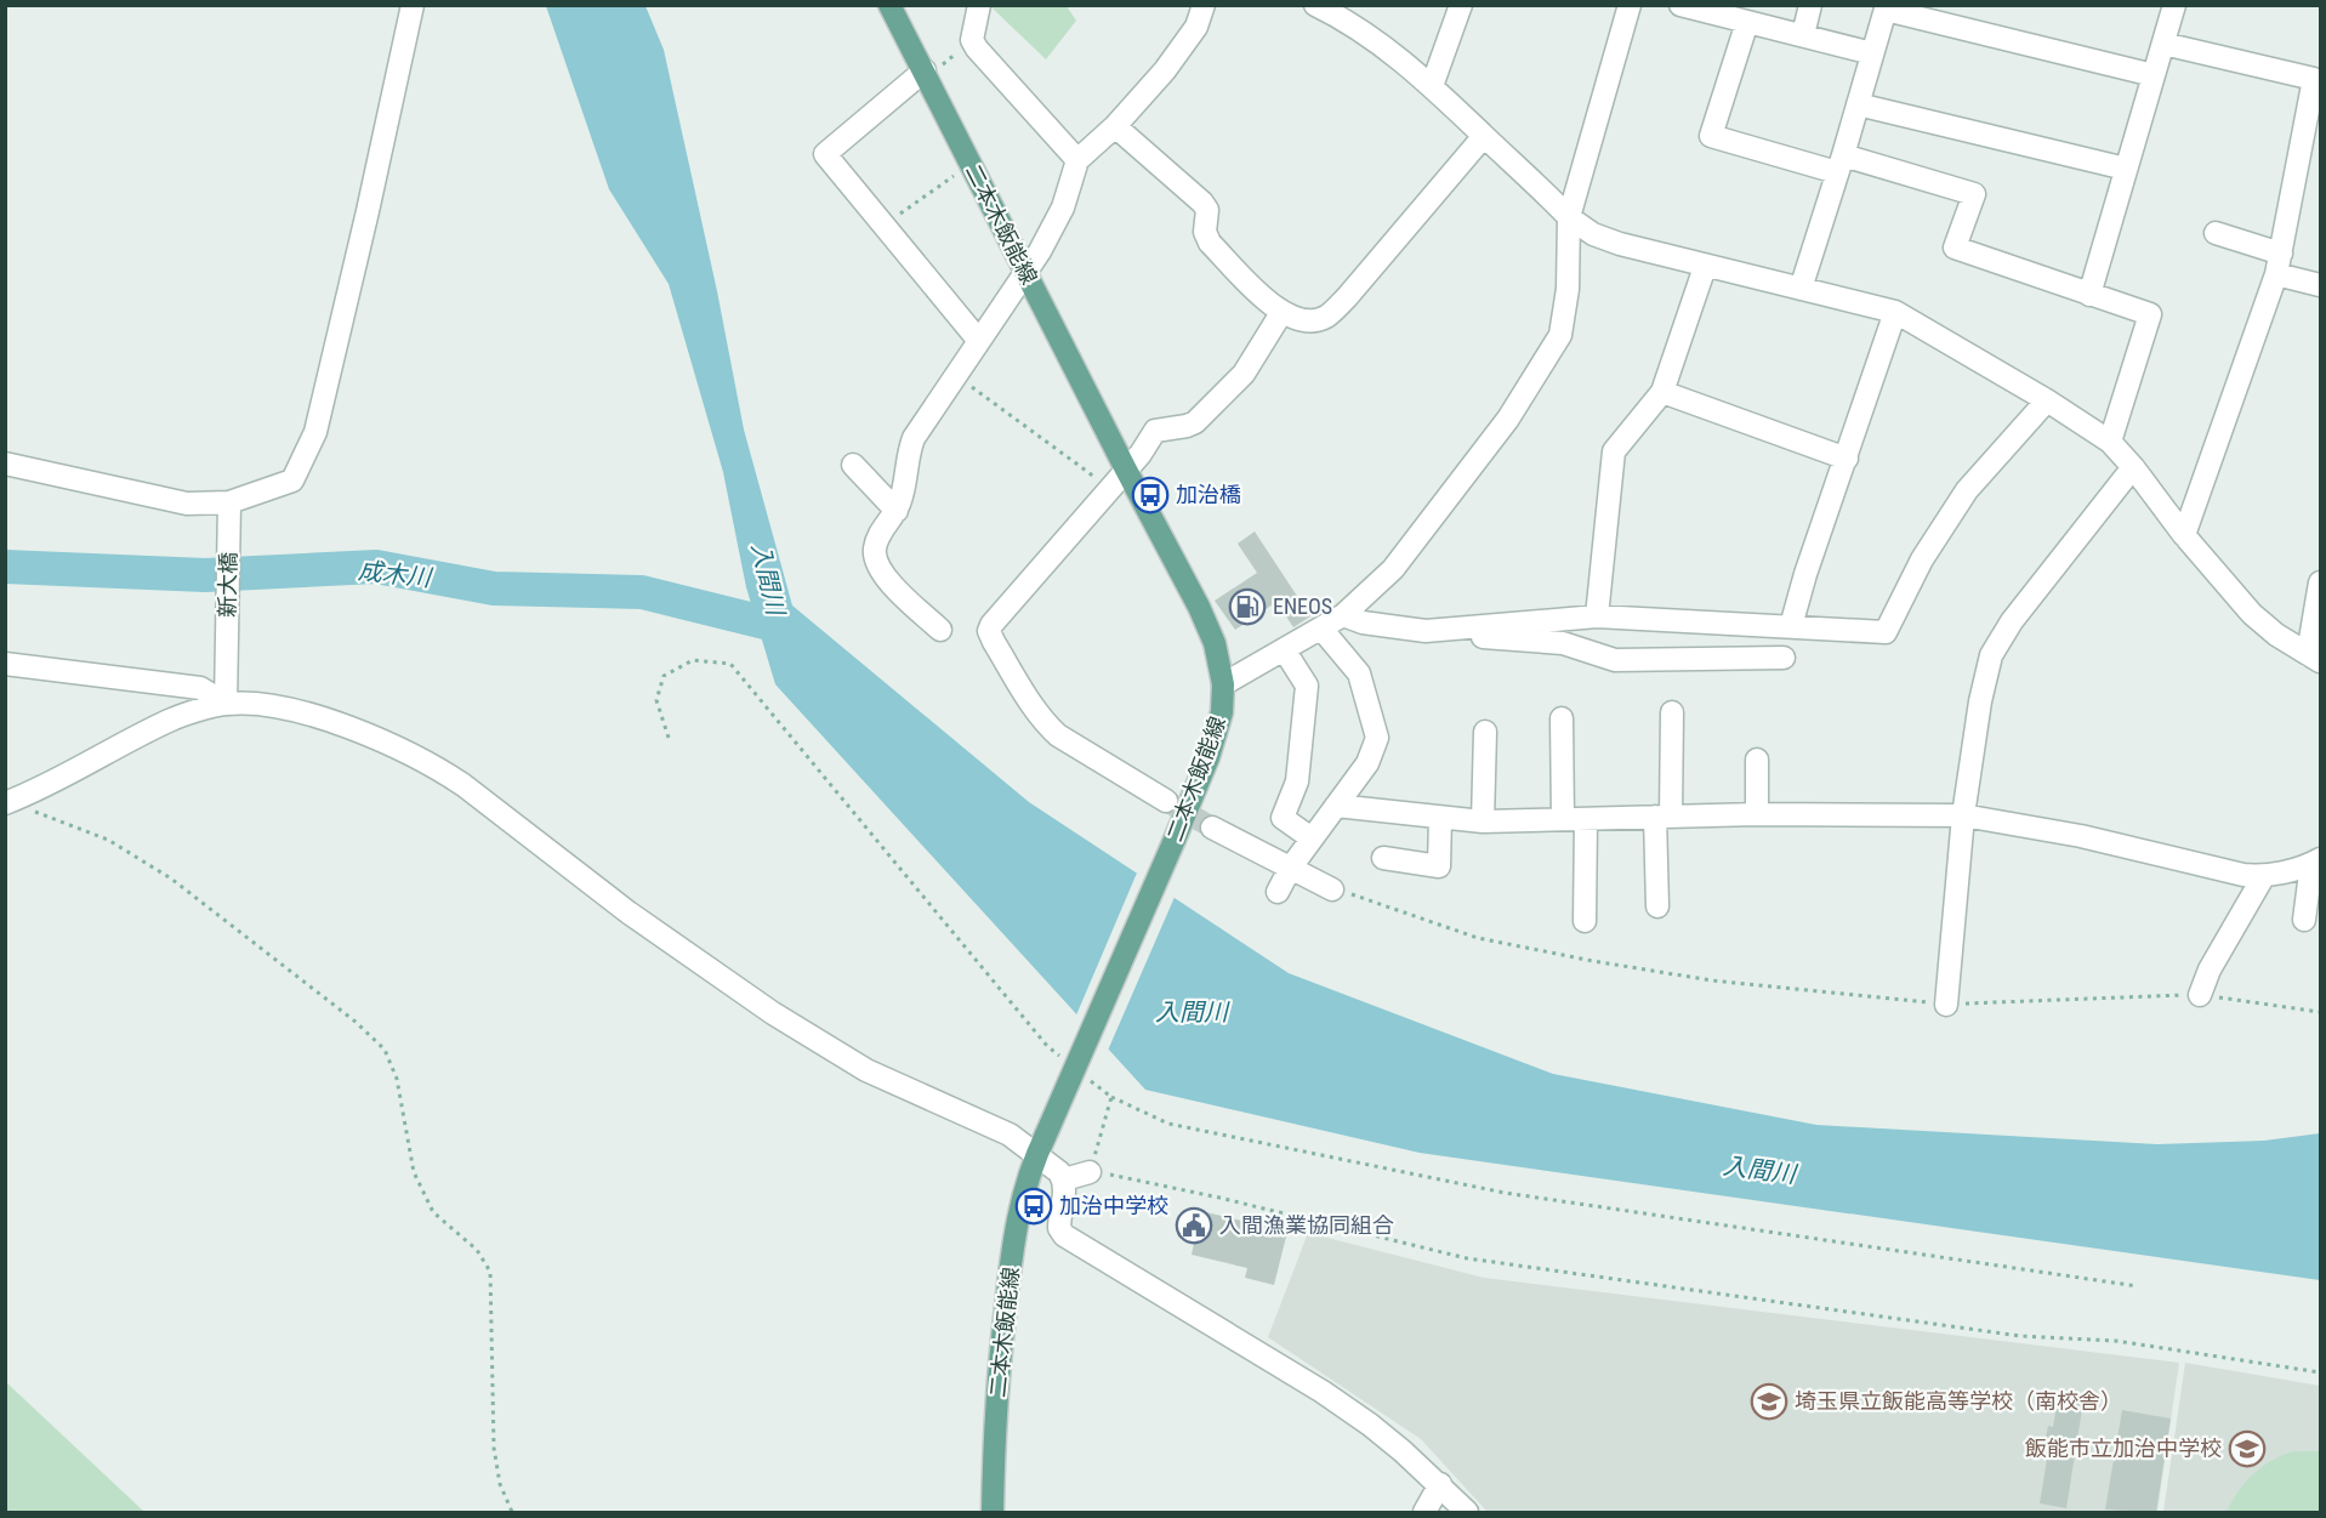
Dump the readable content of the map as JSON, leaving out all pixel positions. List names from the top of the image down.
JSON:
{
  "streets": {
    "main road": ["二本木飯能線"],
    "street": ["新大橋"]
  },
  "water": ["成木川", "入間川"],
  "places": {
    "bus stop": ["加治橋", "加治中学校"],
    "fuel station": ["ENEOS"],
    "public building": ["入間漁業協同組合"],
    "school or university": ["埼玉県立飯能高等学校（南校舎）", "飯能市立加治中学校"]
  }
}
